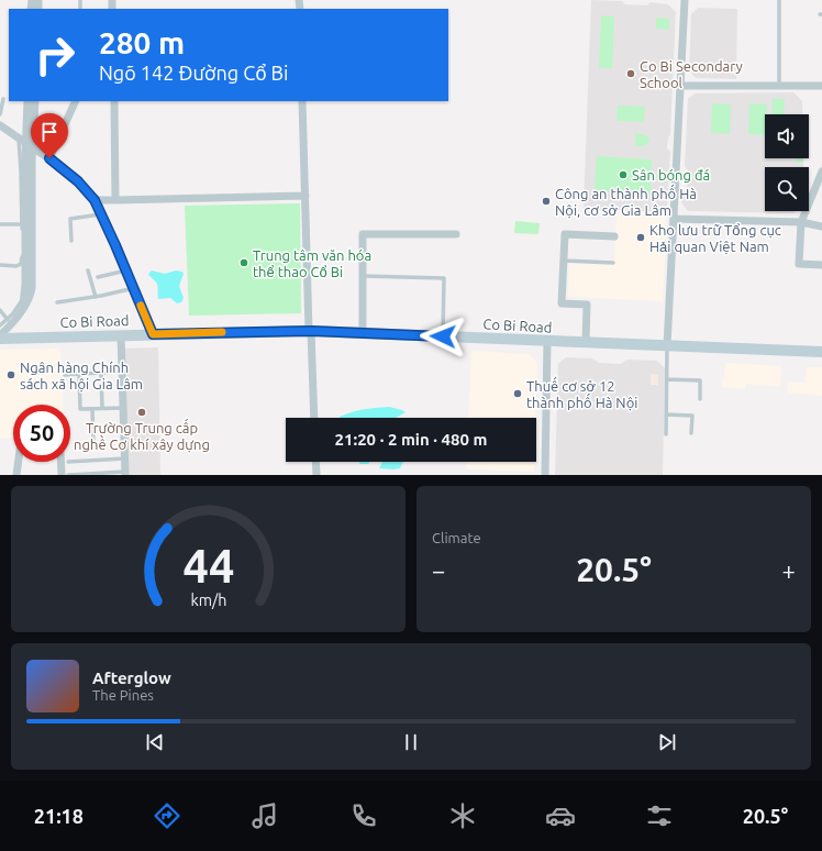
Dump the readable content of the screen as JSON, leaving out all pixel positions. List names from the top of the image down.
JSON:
{
  "streets": {
    "main road": ["Co Bi Road"]
  },
  "places": [
    "Co Bi Secondary School",
    "Sân bóng đá",
    "Công an thành phố Hà Nội, cơ sở Gia Lâm",
    "Kho lưu trữ Tổng cục Hải quan Việt Nam",
    "Trung tâm văn hóa thể thao Cổ Bi",
    "Ngân hàng Chính sách xã hội Gia Lâm",
    "Thuế cơ sở 12 thành phố Hà Nội",
    "Trường Trung cấp nghề Cơ khí xây dựng"
  ],
  "page": {
    "turn": ["280 m", "Ngõ 142 Đường Cổ Bi"],
    "limit": "50",
    "trip": "21:20 · 2 min · 480 m",
    "tile": "Climate",
    "heat": ["−", "20.5°", "+"],
    "song": ["Afterglow", "The Pines"],
    "tabs": ["21:18", "20.5°"],
    "gauge": ["44", "km/h"]
  }
}
